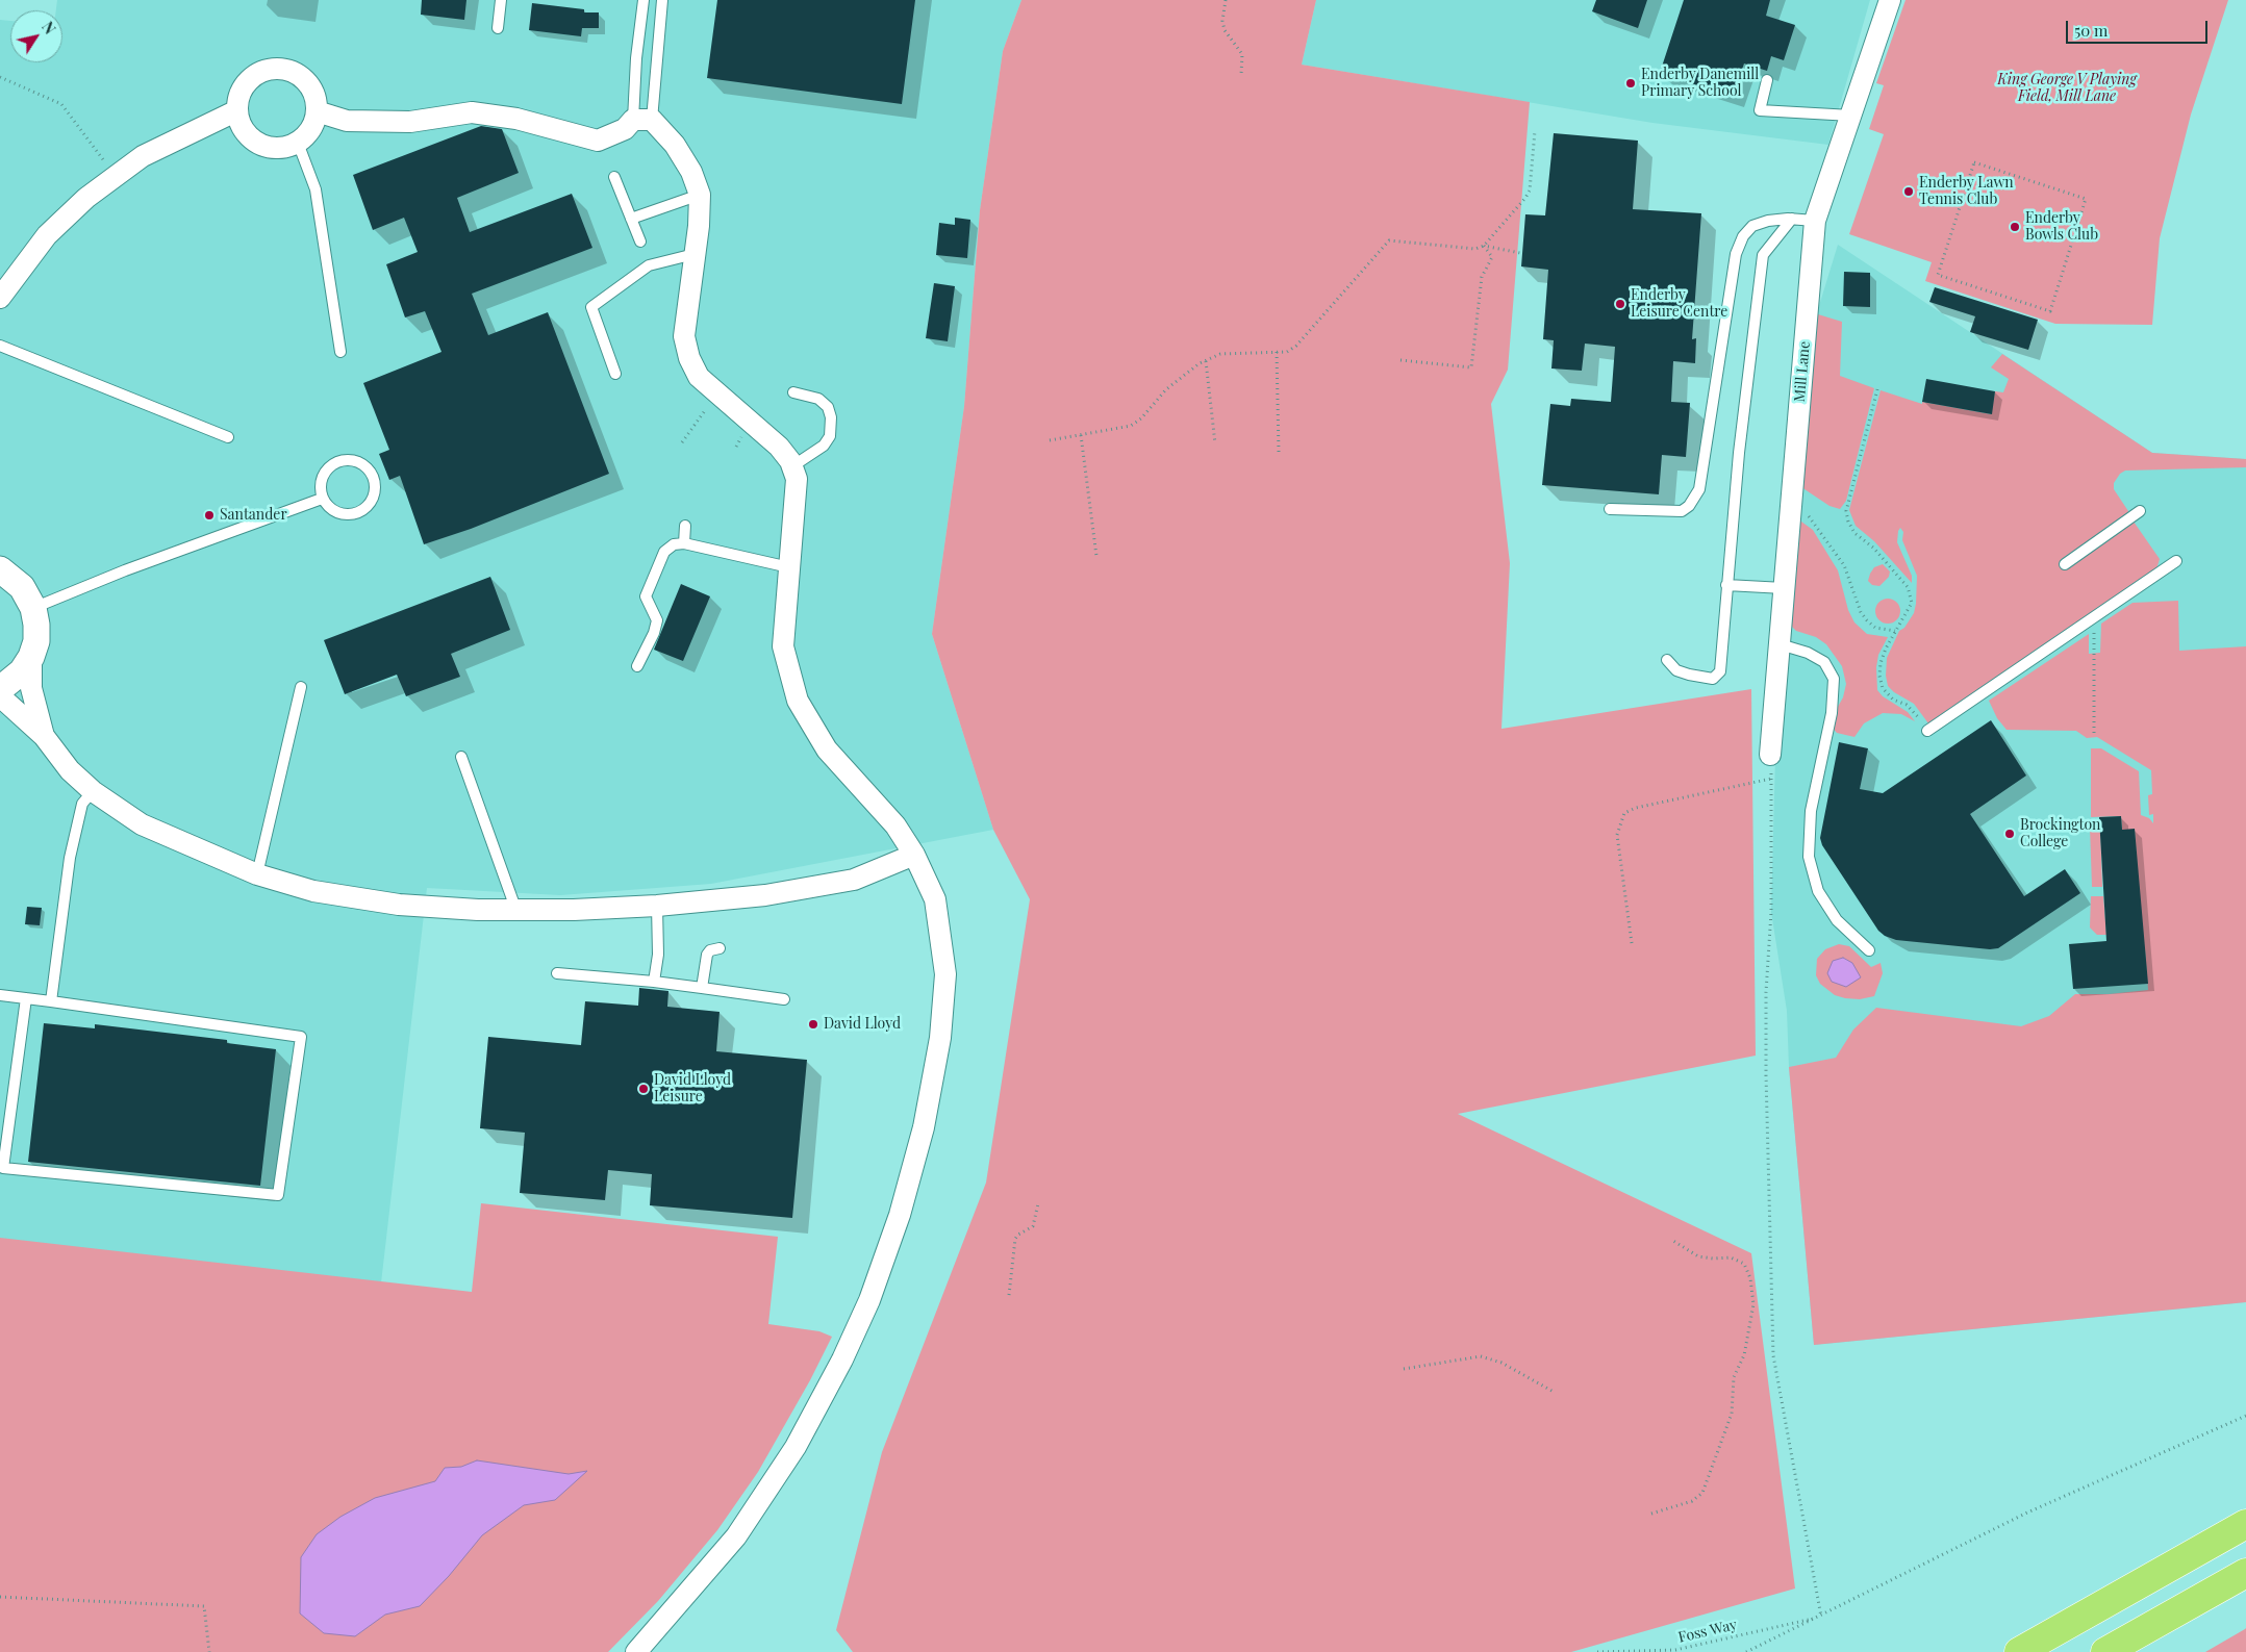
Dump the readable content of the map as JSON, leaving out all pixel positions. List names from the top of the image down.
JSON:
{
  "streets": {
    "street": ["Mill Lane"],
    "path": ["Foss Way"]
  },
  "parks": ["King George V Playing Field, Mill Lane"],
  "places": [
    "Enderby Danemill Primary School",
    "Enderby Lawn Tennis Club",
    "Enderby Bowls Club",
    "Enderby Leisure Centre",
    "Santander",
    "Brockington College",
    "David Lloyd",
    "David Lloyd Leisure"
  ],
  "scale_bar": "50 m",
  "north": "top right"
}
